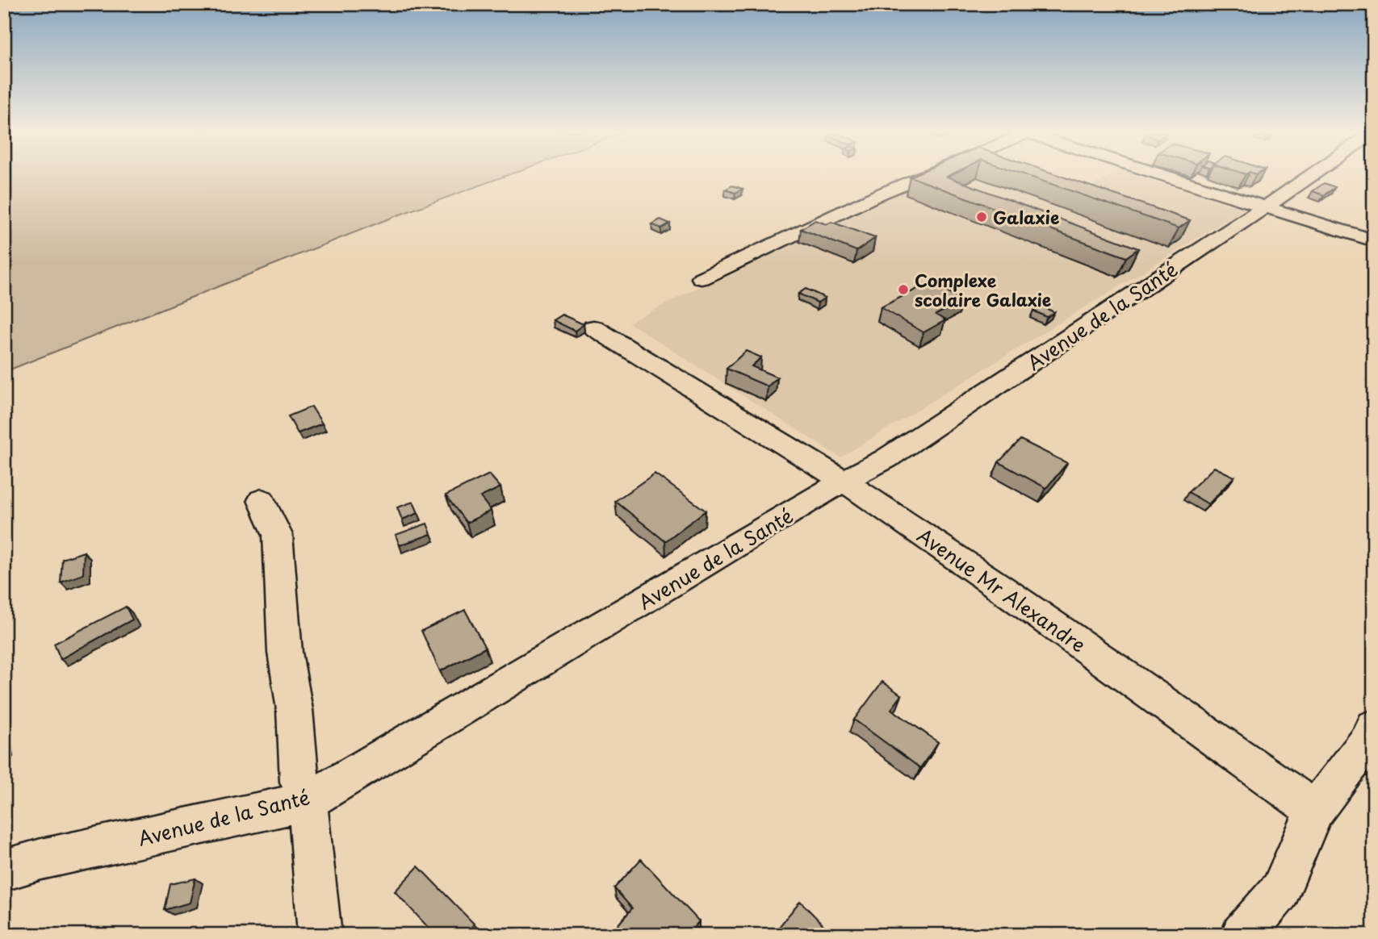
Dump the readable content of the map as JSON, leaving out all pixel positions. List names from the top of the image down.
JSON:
{
  "streets": {
    "street": ["Avenue de la Santé", "Avenue Mr Alexandre"]
  },
  "crossings": [
    ["Avenue de la Santé", "Avenue Mr Alexandre"]
  ],
  "places": ["Galaxie", "Complexe scolaire Galaxie"]
}
